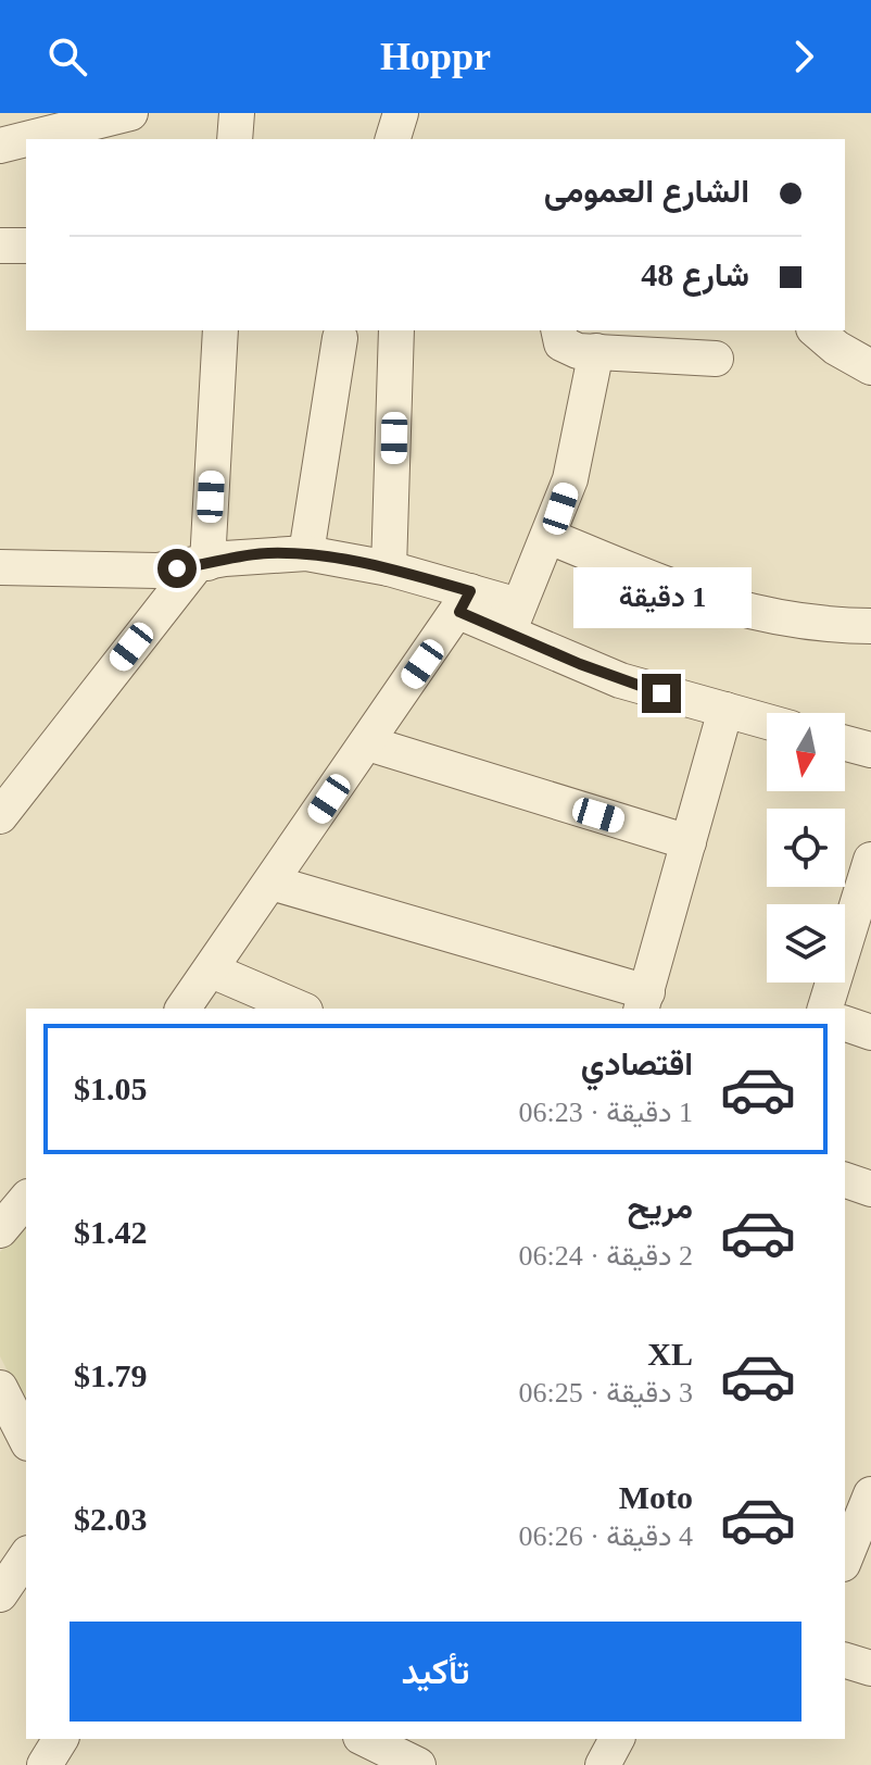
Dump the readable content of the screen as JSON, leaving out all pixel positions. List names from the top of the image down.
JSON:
{
  "north": "bottom",
  "page": {
    "header": "Hoppr",
    "banner": ["الشارع العمومى", "شارع 48"],
    "bubble": "1 دقيقة",
    "list": [
      {
        "name": "اقتصادي",
        "note": "1 دقيقة · 06:23",
        "value": "$1.05"
      },
      {
        "name": "مريح",
        "note": "2 دقيقة · 06:24",
        "value": "$1.42"
      },
      {
        "name": "XL",
        "note": "3 دقيقة · 06:25",
        "value": "$1.79"
      },
      {
        "name": "Moto",
        "note": "4 دقيقة · 06:26",
        "value": "$2.03"
      }
    ],
    "buttons": "تأكيد"
  }
}
